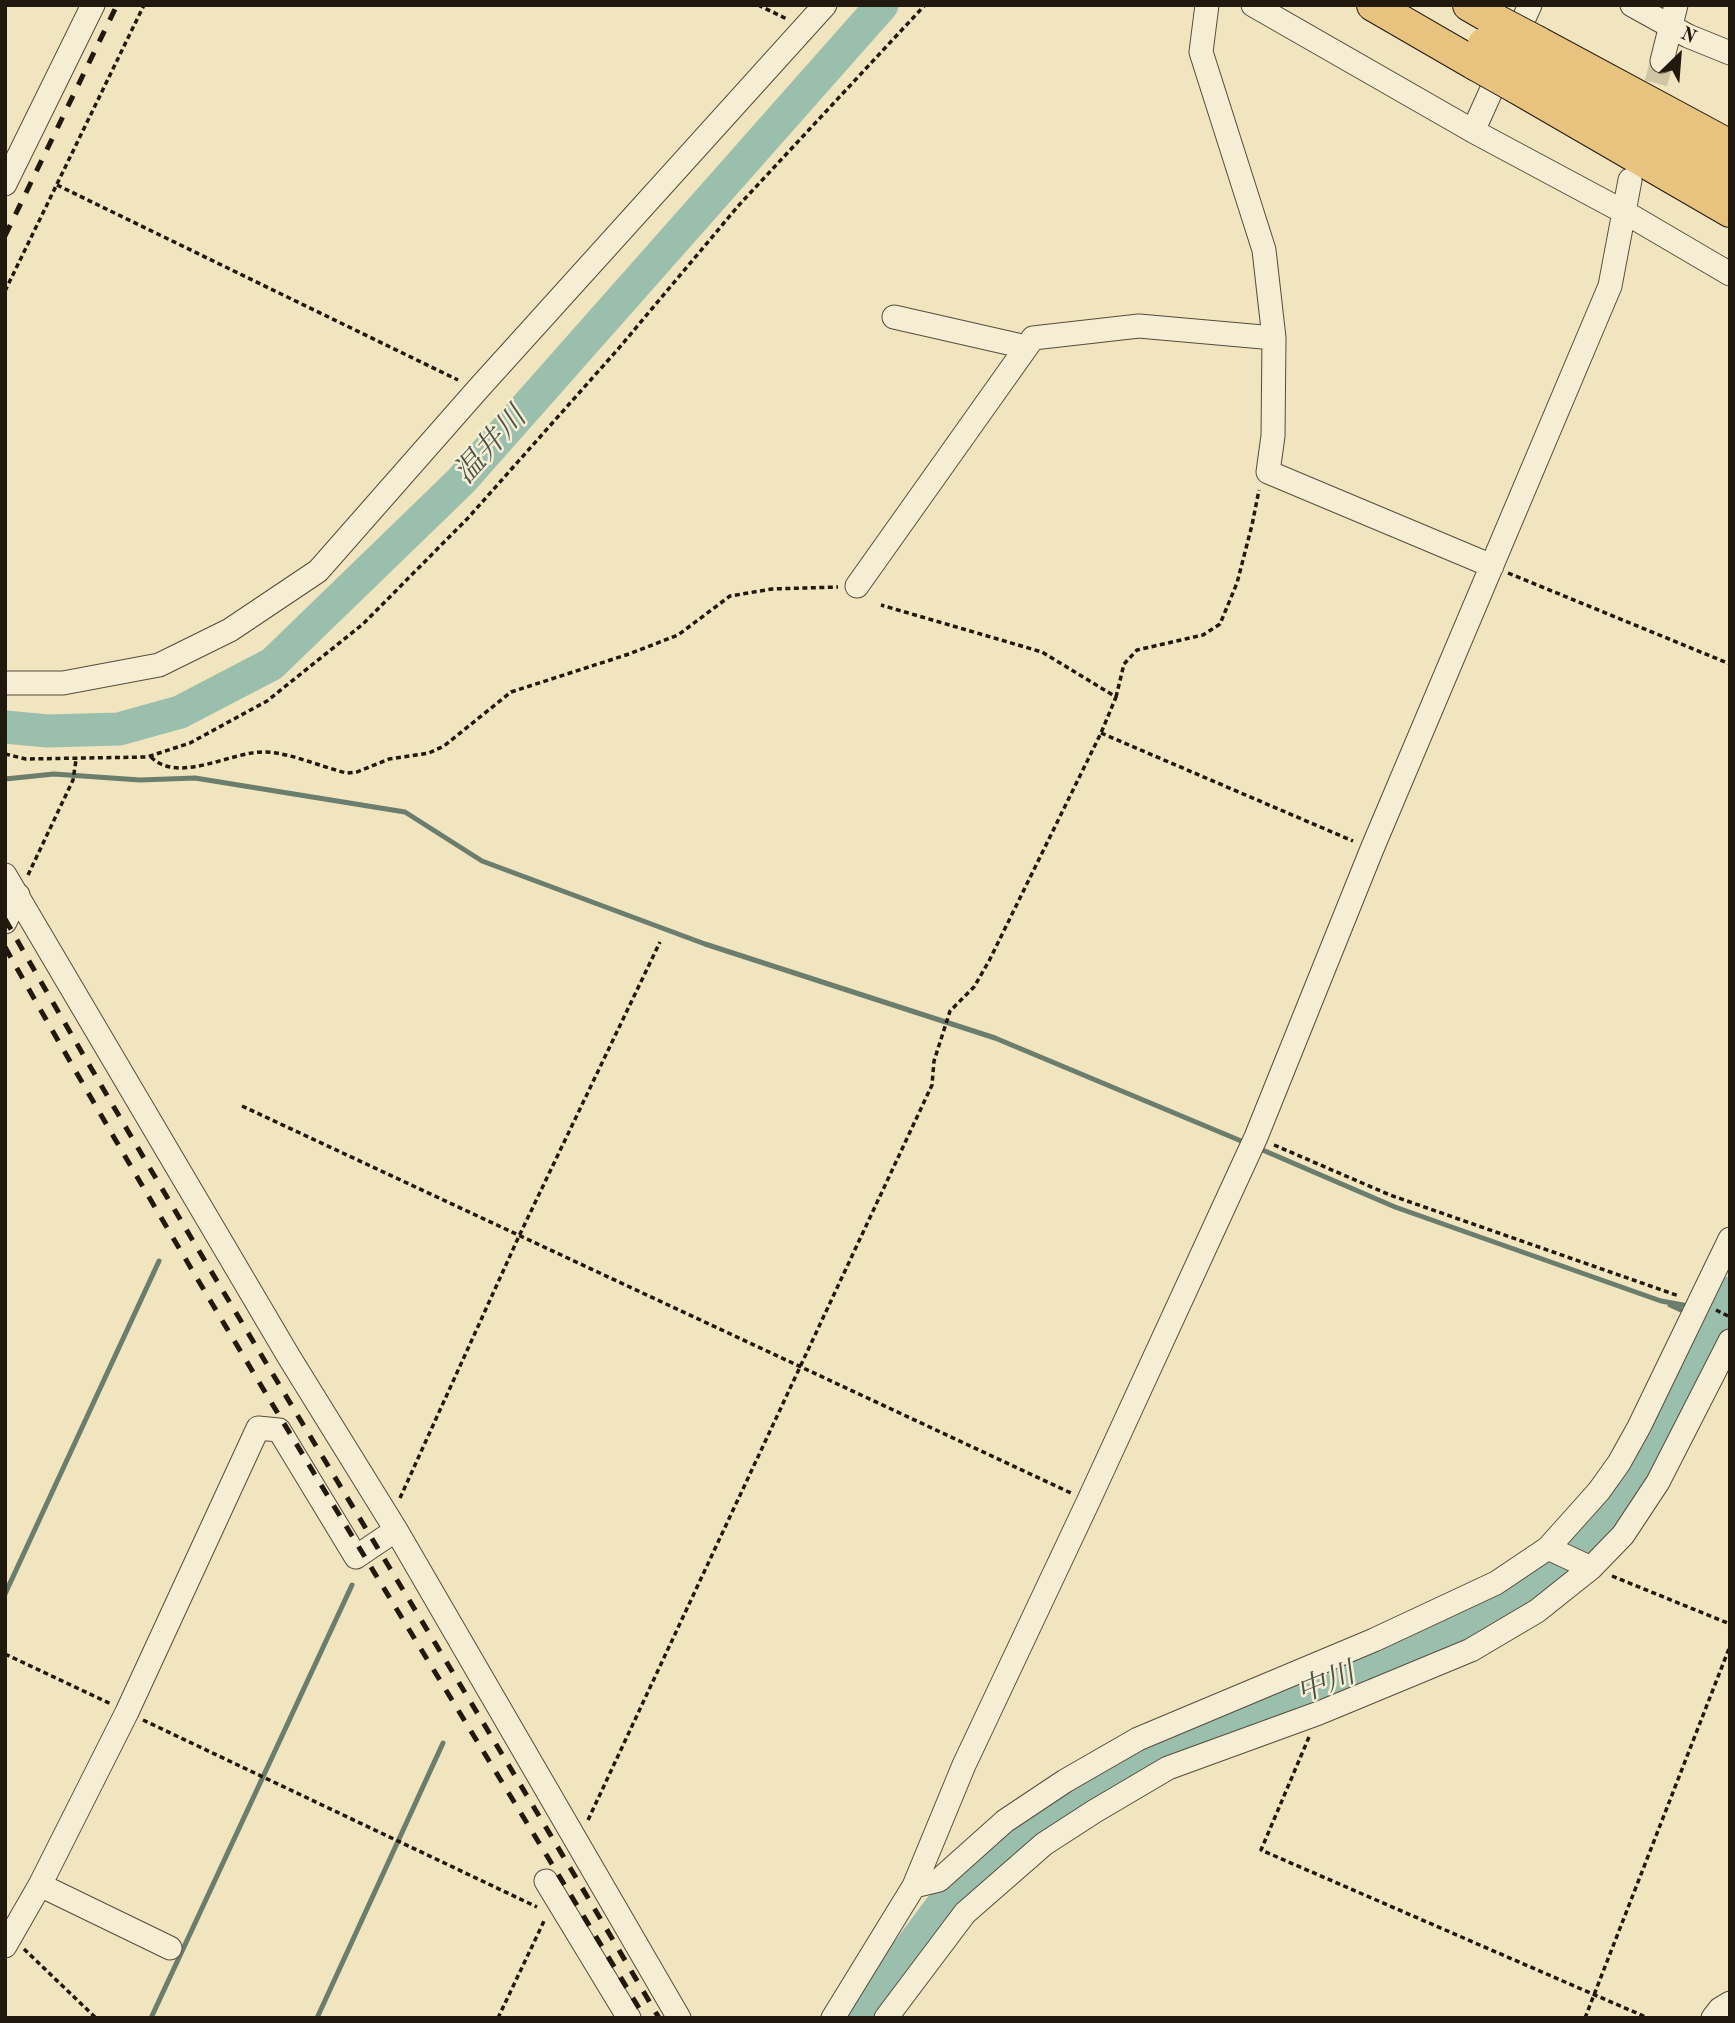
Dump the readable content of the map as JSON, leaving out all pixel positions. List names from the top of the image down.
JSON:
{
  "water": ["温井川", "中川"],
  "north": "top right"
}
